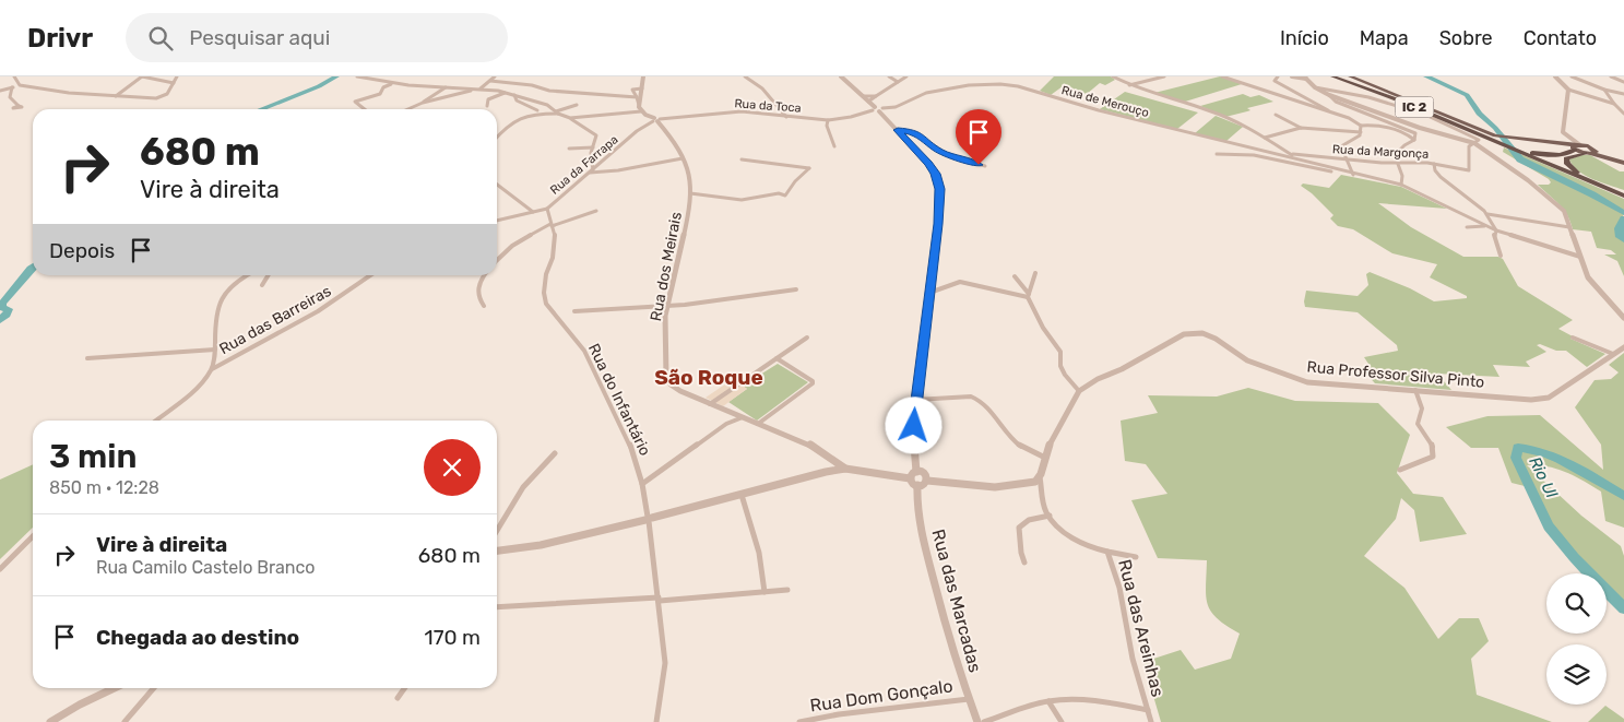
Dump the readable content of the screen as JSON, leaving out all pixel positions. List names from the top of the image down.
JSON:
{
  "streets": {
    "highway": ["IC 2"],
    "street": [
      "Rua de Merouço",
      "Rua da Toca",
      "Rua da Margonça",
      "Rua da Farrapa",
      "Rua dos Meirais",
      "Rua das Barreiras",
      "Rua Professor Silva Pinto",
      "Rua do Infantário",
      "Rua das Marcadas",
      "Rua das Areinhas",
      "Rua Dom Gonçalo"
    ]
  },
  "crossings": [
    ["Rua de Merouço", "Rua da Toca"],
    ["Rua de Merouço", "Rua da Margonça"],
    ["Rua da Toca", "Rua da Farrapa"],
    ["Rua da Toca", "Rua dos Meirais"],
    ["Rua da Farrapa", "Rua dos Meirais"],
    ["Rua da Farrapa", "Rua do Infantário"],
    ["Rua das Marcadas", "Rua Dom Gonçalo"]
  ],
  "districts": ["São Roque"],
  "water": ["Rio Ul"],
  "page": {
    "header": "Drivr",
    "search": "Pesquisar aqui",
    "nav": [
      "Início",
      "Mapa",
      "Sobre",
      "Contato"
    ],
    "turn": ["680 m", "Vire à direita"],
    "then": "Depois",
    "heading": ["3 min", "850 m · 12:28"],
    "list": [
      {
        "name": "Vire à direita",
        "note": "Rua Camilo Castelo Branco",
        "value": "680 m"
      },
      {
        "name": "Chegada ao destino",
        "value": "170 m"
      }
    ]
  }
}
